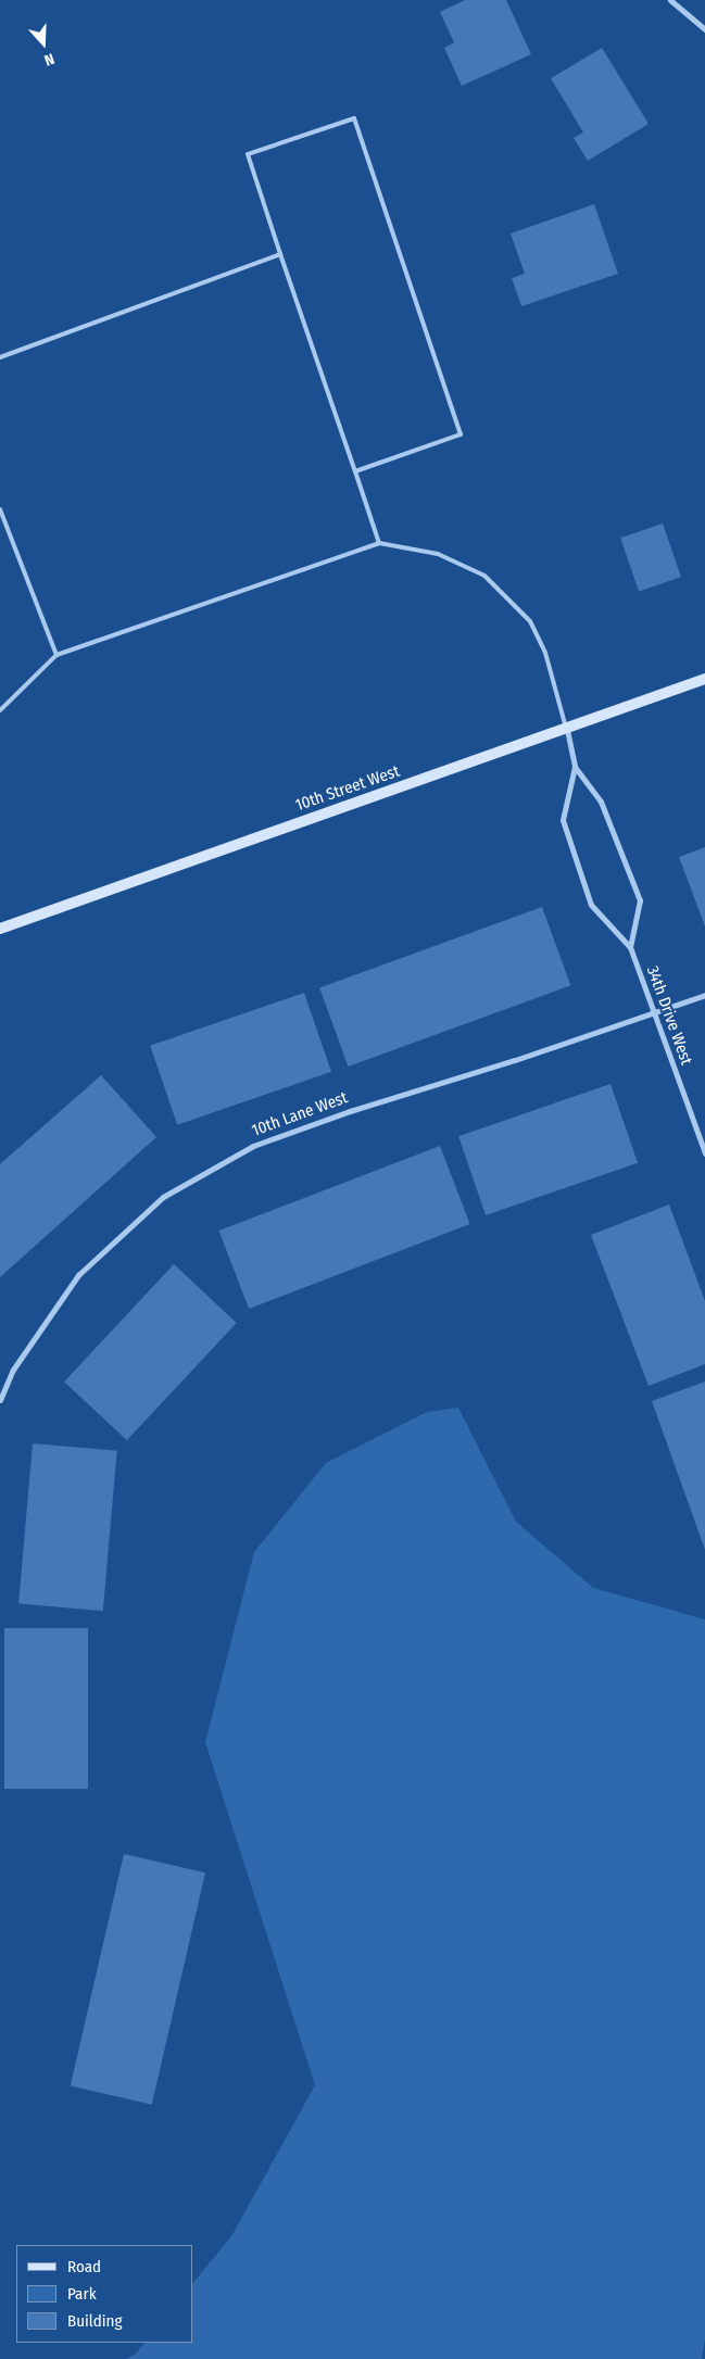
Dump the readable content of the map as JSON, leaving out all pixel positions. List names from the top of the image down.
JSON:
{
  "streets": {
    "street": ["10th Street West", "34th Drive West", "10th Lane West"]
  },
  "crossings": [
    ["10th Street West", "34th Drive West"],
    ["34th Drive West", "10th Lane West"]
  ],
  "legend": ["Road", "Park", "Building"],
  "north": "bottom"
}
